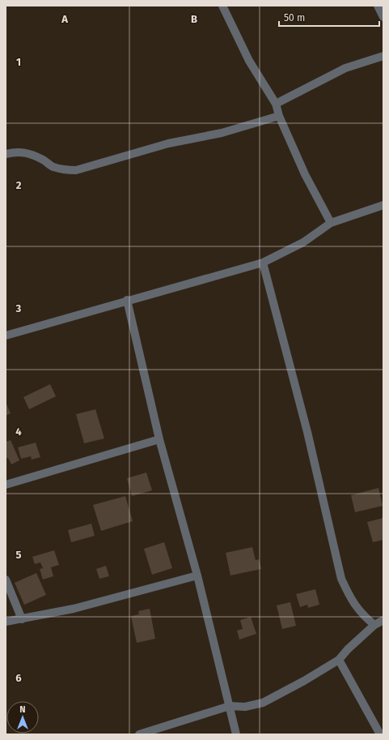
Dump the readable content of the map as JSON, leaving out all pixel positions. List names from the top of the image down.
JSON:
{
  "scale_bar": "50 m",
  "north": "top",
  "grid": {
    "columns": ["A", "B"],
    "rows": [
      "1",
      "2",
      "3",
      "4",
      "5",
      "6"
    ]
  }
}
